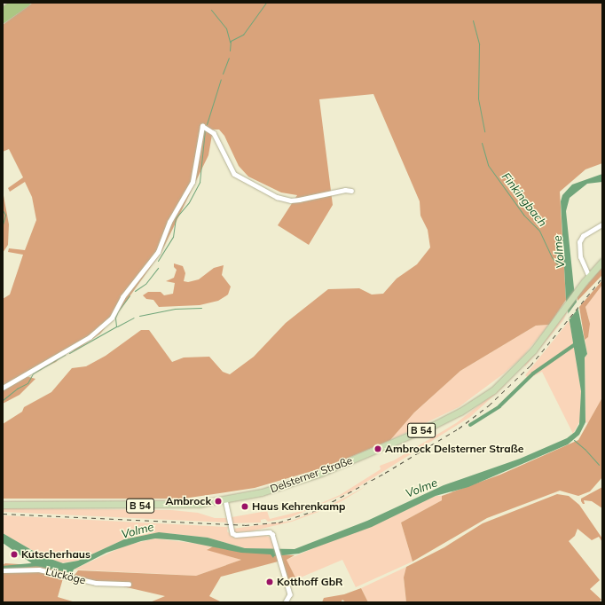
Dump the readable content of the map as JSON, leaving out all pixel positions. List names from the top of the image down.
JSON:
{
  "streets": {
    "main road": ["B 54", "Delsterner Straße"],
    "street": ["Lücköge"]
  },
  "crossings": [
    ["B 54", "Delsterner Straße"]
  ],
  "water": ["Finkingbach", "Volme"],
  "places": [
    "Ambrock Delsterner Straße",
    "Ambrock",
    "Haus Kehrenkamp",
    "Kutscherhaus",
    "Kotthoff GbR"
  ]
}
